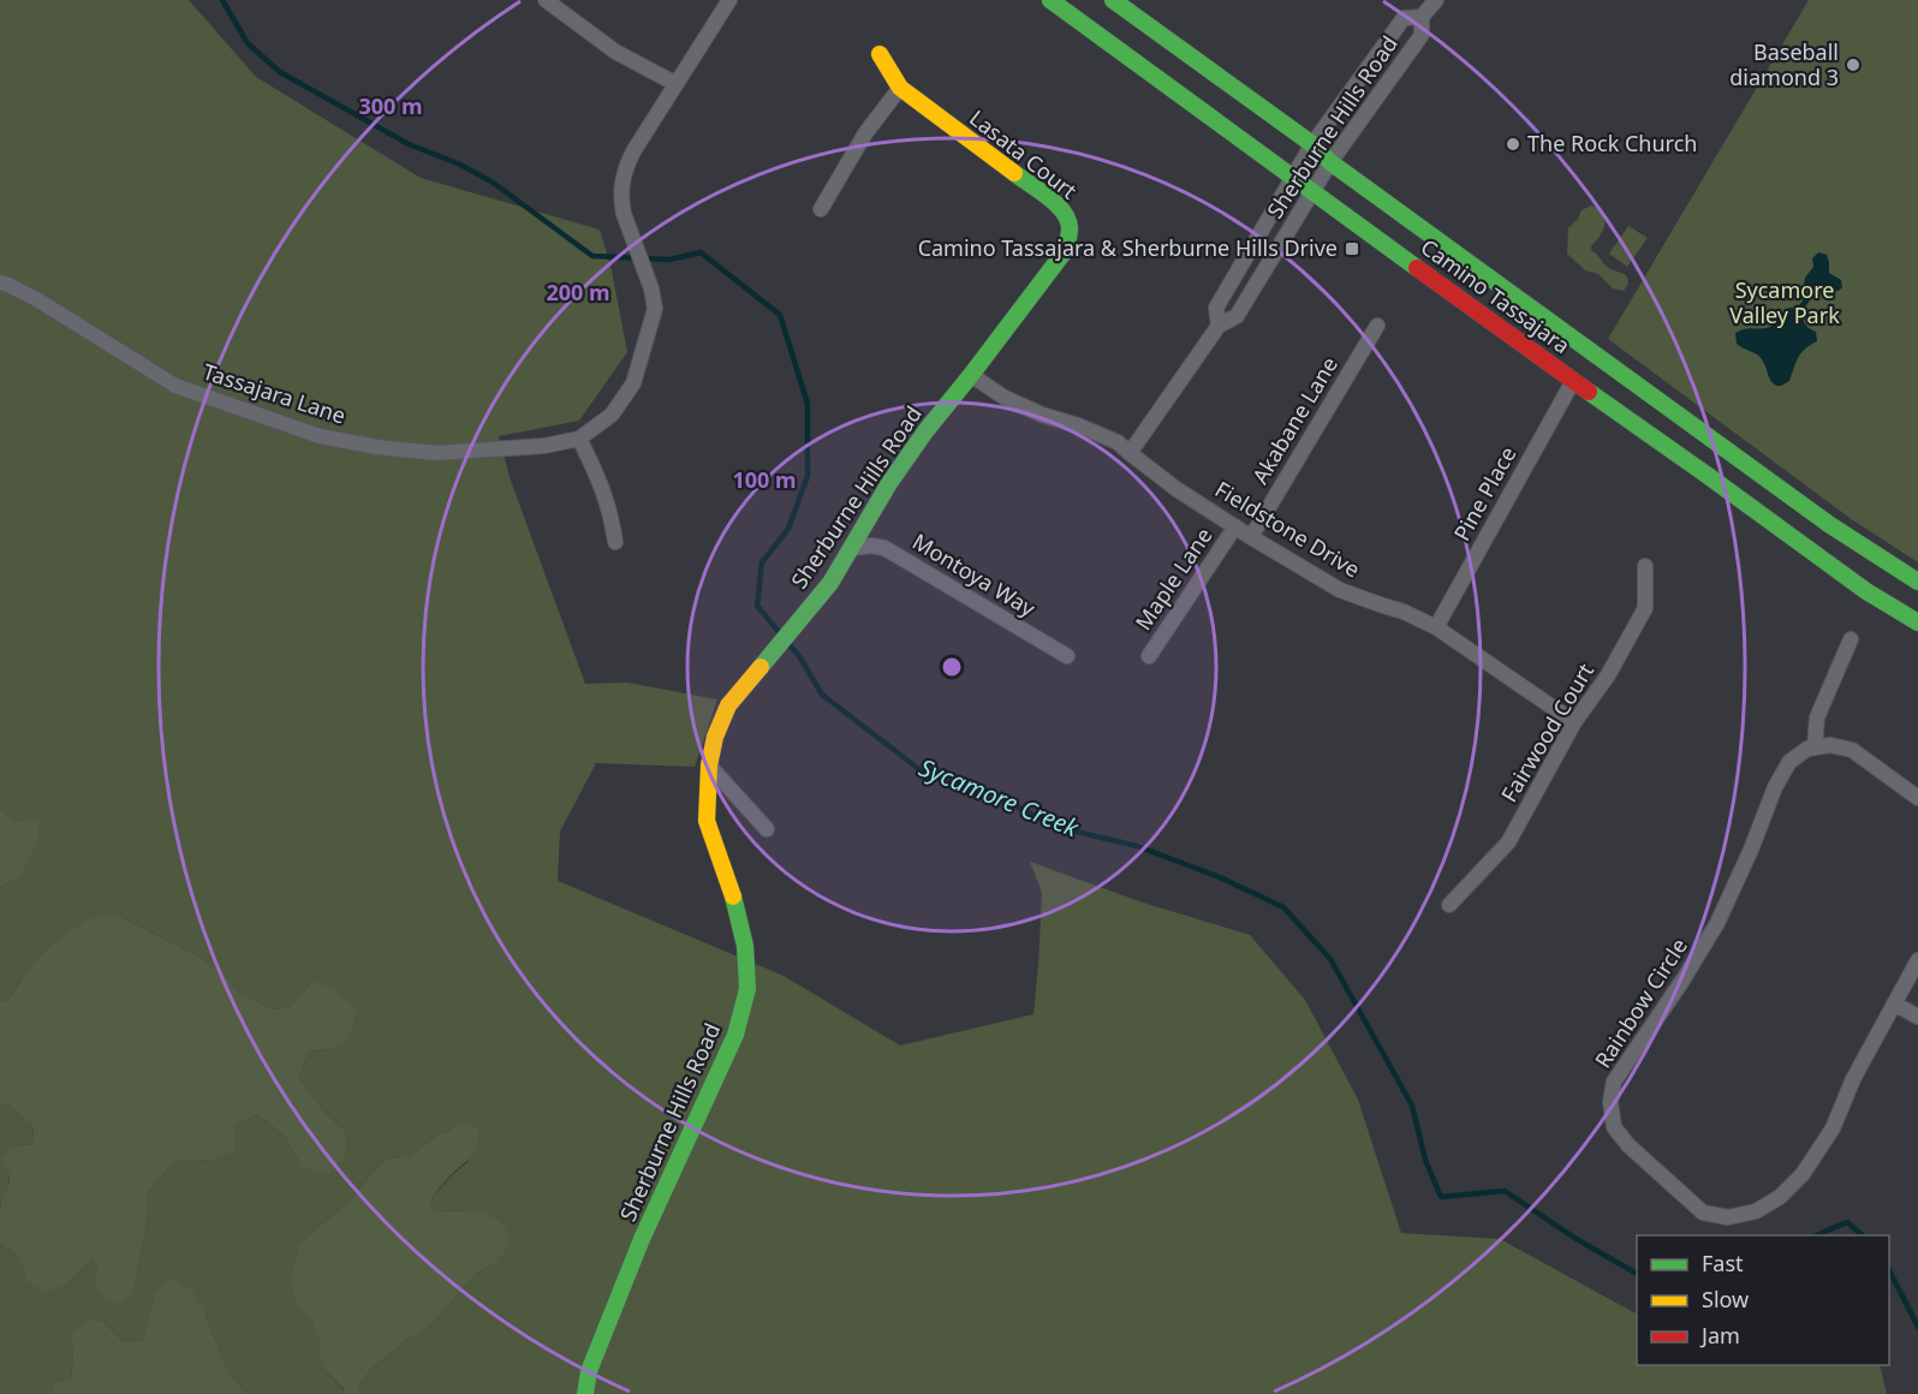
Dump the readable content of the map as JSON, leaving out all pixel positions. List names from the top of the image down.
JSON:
{
  "streets": {
    "main road": ["Sherburne Hills Road", "Lasata Court", "Camino Tassajara"],
    "street": [
      "Tassajara Lane",
      "Akabane Lane",
      "Pine Place",
      "Fieldstone Drive",
      "Montoya Way",
      "Maple Lane",
      "Fairwood Court",
      "Rainbow Circle"
    ]
  },
  "crossings": [
    ["Sherburne Hills Road", "Lasata Court"],
    ["Sherburne Hills Road", "Camino Tassajara"],
    ["Sherburne Hills Road", "Fieldstone Drive"],
    ["Sherburne Hills Road", "Montoya Way"],
    ["Camino Tassajara", "Pine Place"],
    ["Akabane Lane", "Fieldstone Drive"],
    ["Pine Place", "Fieldstone Drive"],
    ["Fieldstone Drive", "Maple Lane"],
    ["Fieldstone Drive", "Fairwood Court"]
  ],
  "water": ["Sycamore Creek"],
  "parks": ["Sycamore Valley Park"],
  "places": {
    "other": ["Baseball diamond 3", "The Rock Church"],
    "transit": ["Camino Tassajara & Sherburne Hills Drive"]
  },
  "legend": ["Fast", "Slow", "Jam"],
  "rings": ["300 m", "200 m", "100 m"]
}
